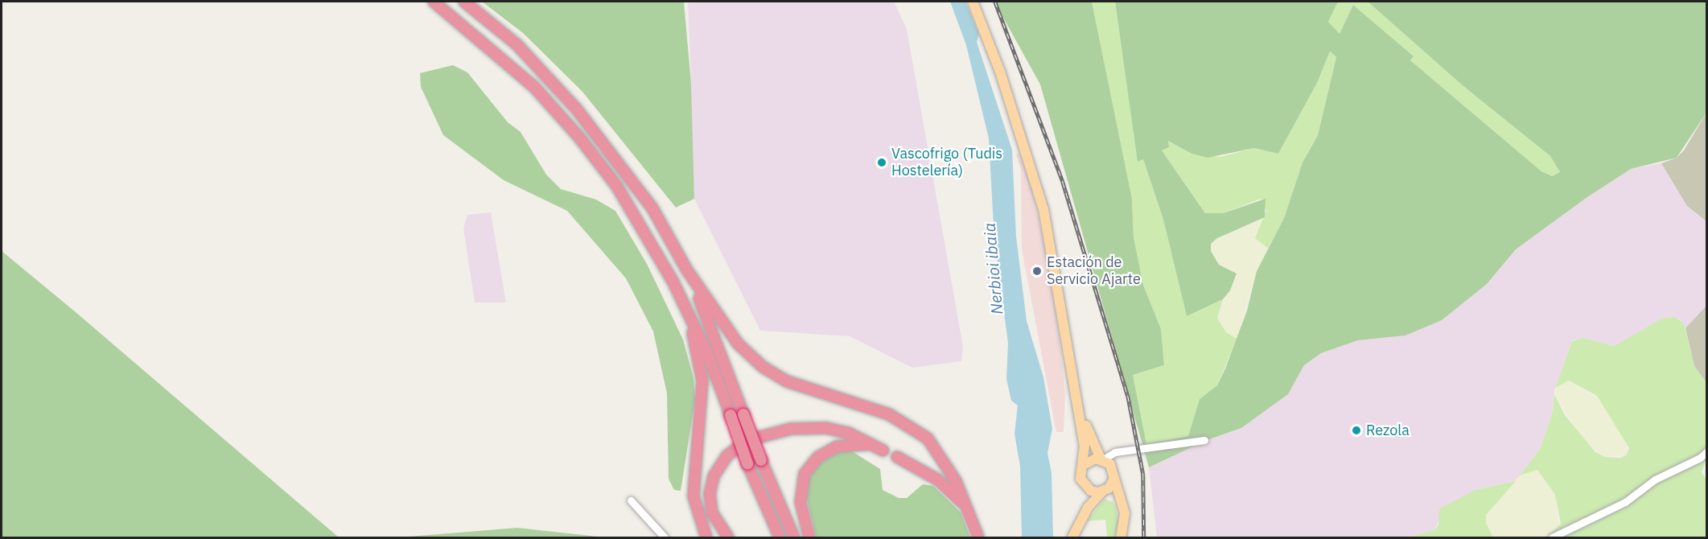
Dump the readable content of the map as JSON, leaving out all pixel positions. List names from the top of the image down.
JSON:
{
  "water": ["Nerbioi ibaia"],
  "places": ["Vascofrigo (Tudis Hostelería)", "Estación de Servicio Ajarte", "Rezola"]
}
